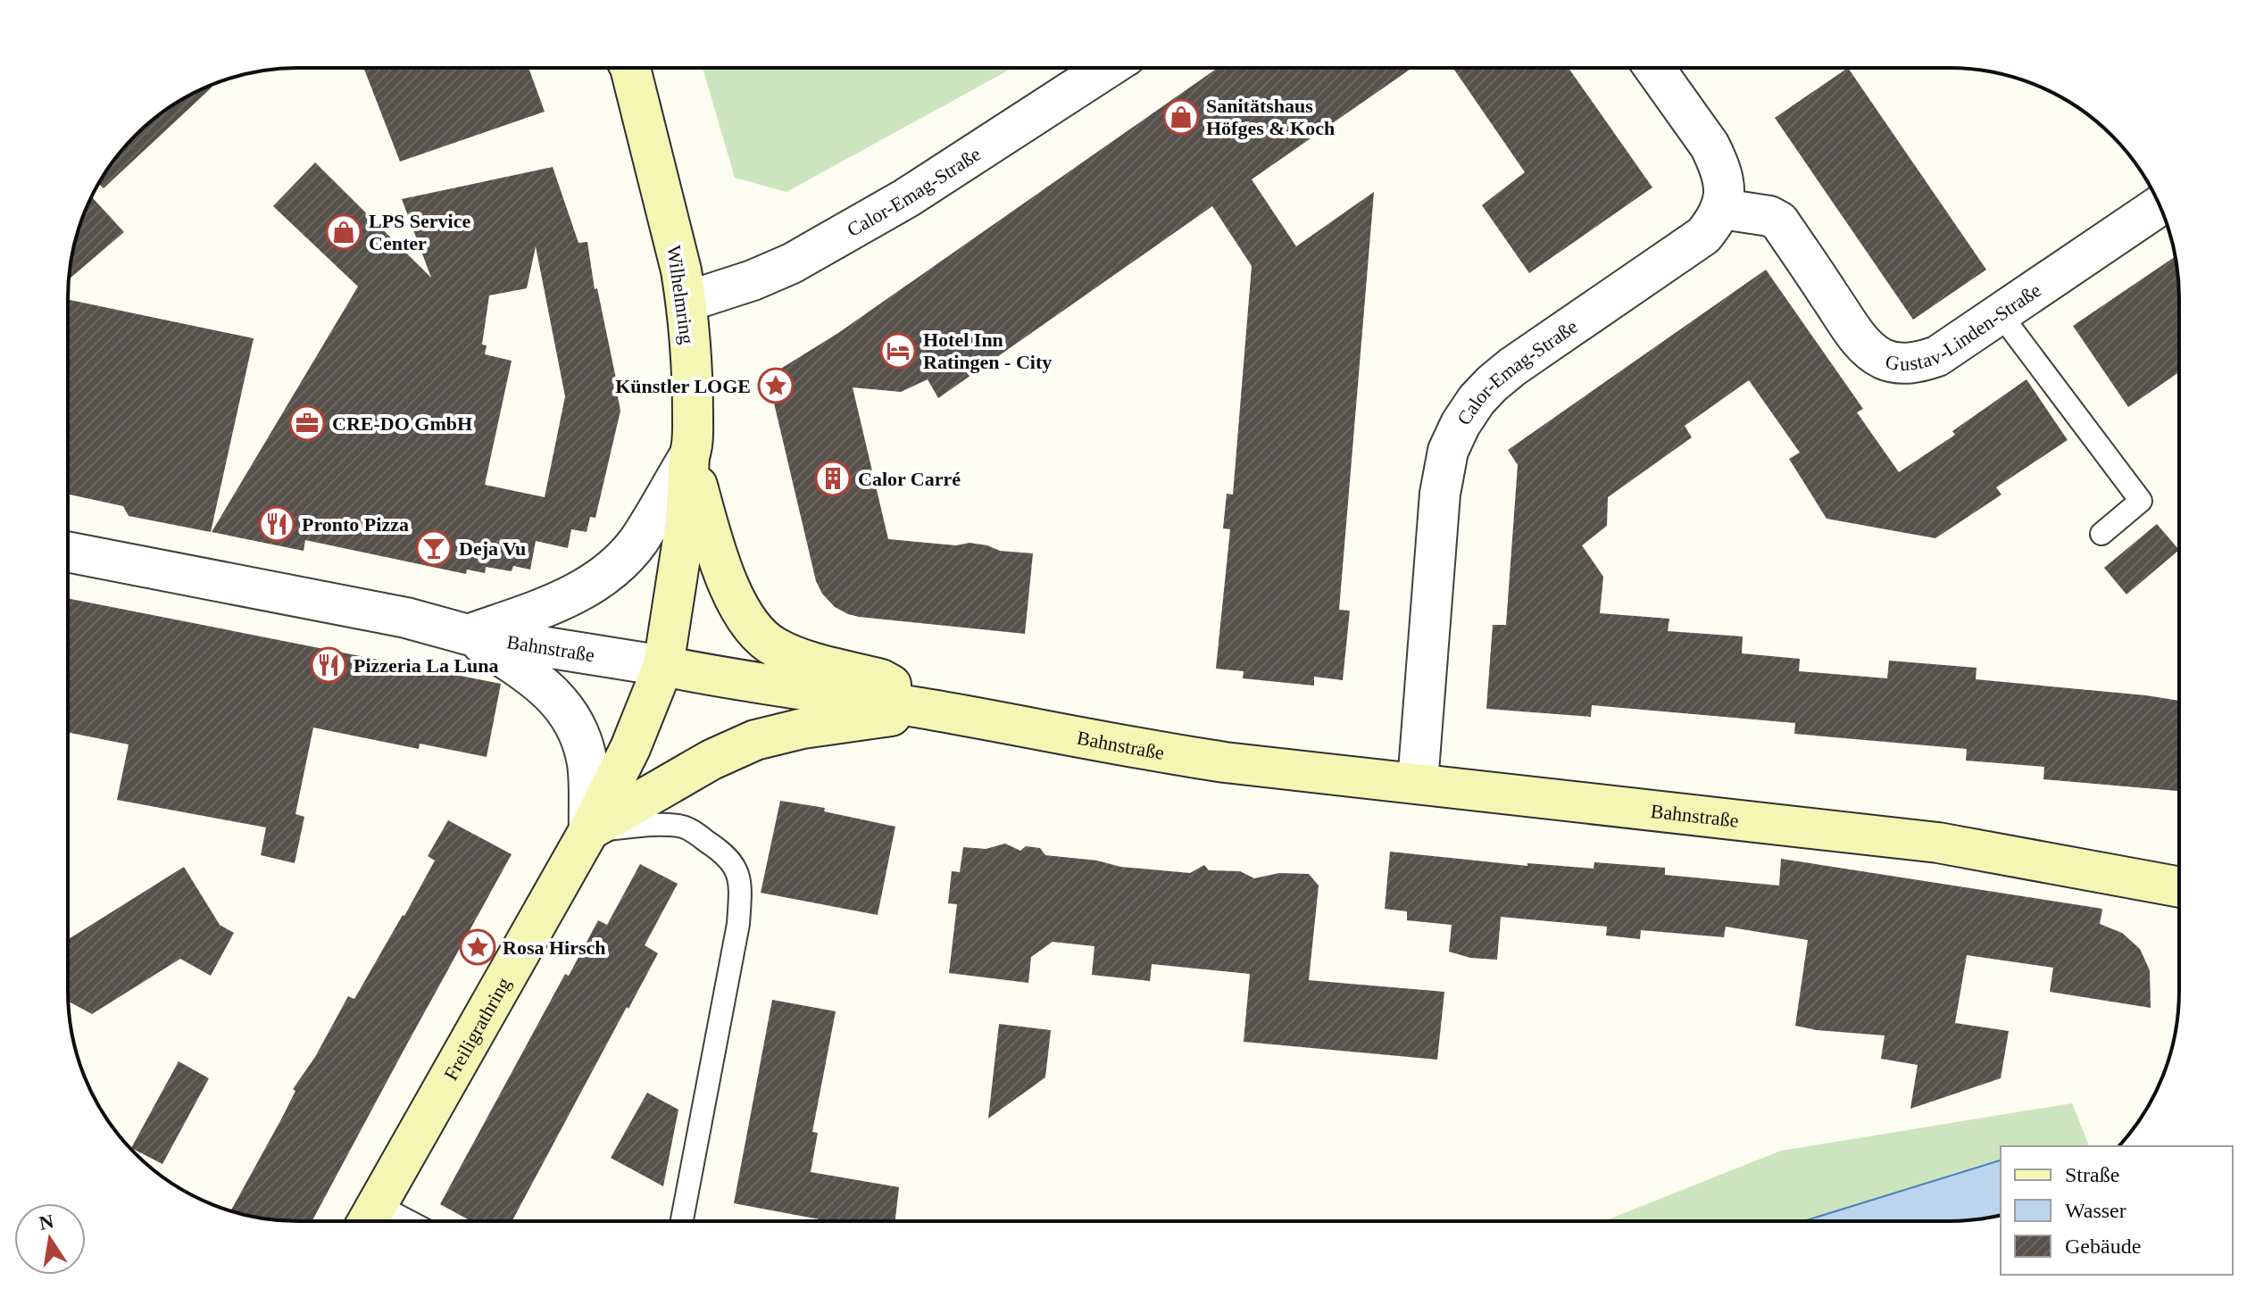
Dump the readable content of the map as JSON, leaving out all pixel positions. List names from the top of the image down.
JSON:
{
  "streets": {
    "main road": ["Wilhelmring", "Bahnstraße", "Freiligrathring"],
    "street": ["Calor-Emag-Straße", "Gustav-Linden-Straße"]
  },
  "crossings": [
    ["Calor-Emag-Straße", "Wilhelmring"],
    ["Calor-Emag-Straße", "Gustav-Linden-Straße"],
    ["Calor-Emag-Straße", "Bahnstraße"],
    ["Wilhelmring", "Bahnstraße"],
    ["Wilhelmring", "Freiligrathring"],
    ["Bahnstraße", "Freiligrathring"]
  ],
  "places": {
    "shop": ["Sanitätshaus Höfges & Koch", "LPS Service Center"],
    "hotel": ["Hotel Inn Ratingen - City"],
    "place": ["Künstler LOGE", "Rosa Hirsch"],
    "office": ["CRE-DO GmbH"],
    "building": ["Calor Carré"],
    "restaurant": ["Pronto Pizza", "Pizzeria La Luna"],
    "bar": ["Deja Vu"]
  },
  "legend": ["Straße", "Wasser", "Gebäude"],
  "north": "top"
}
